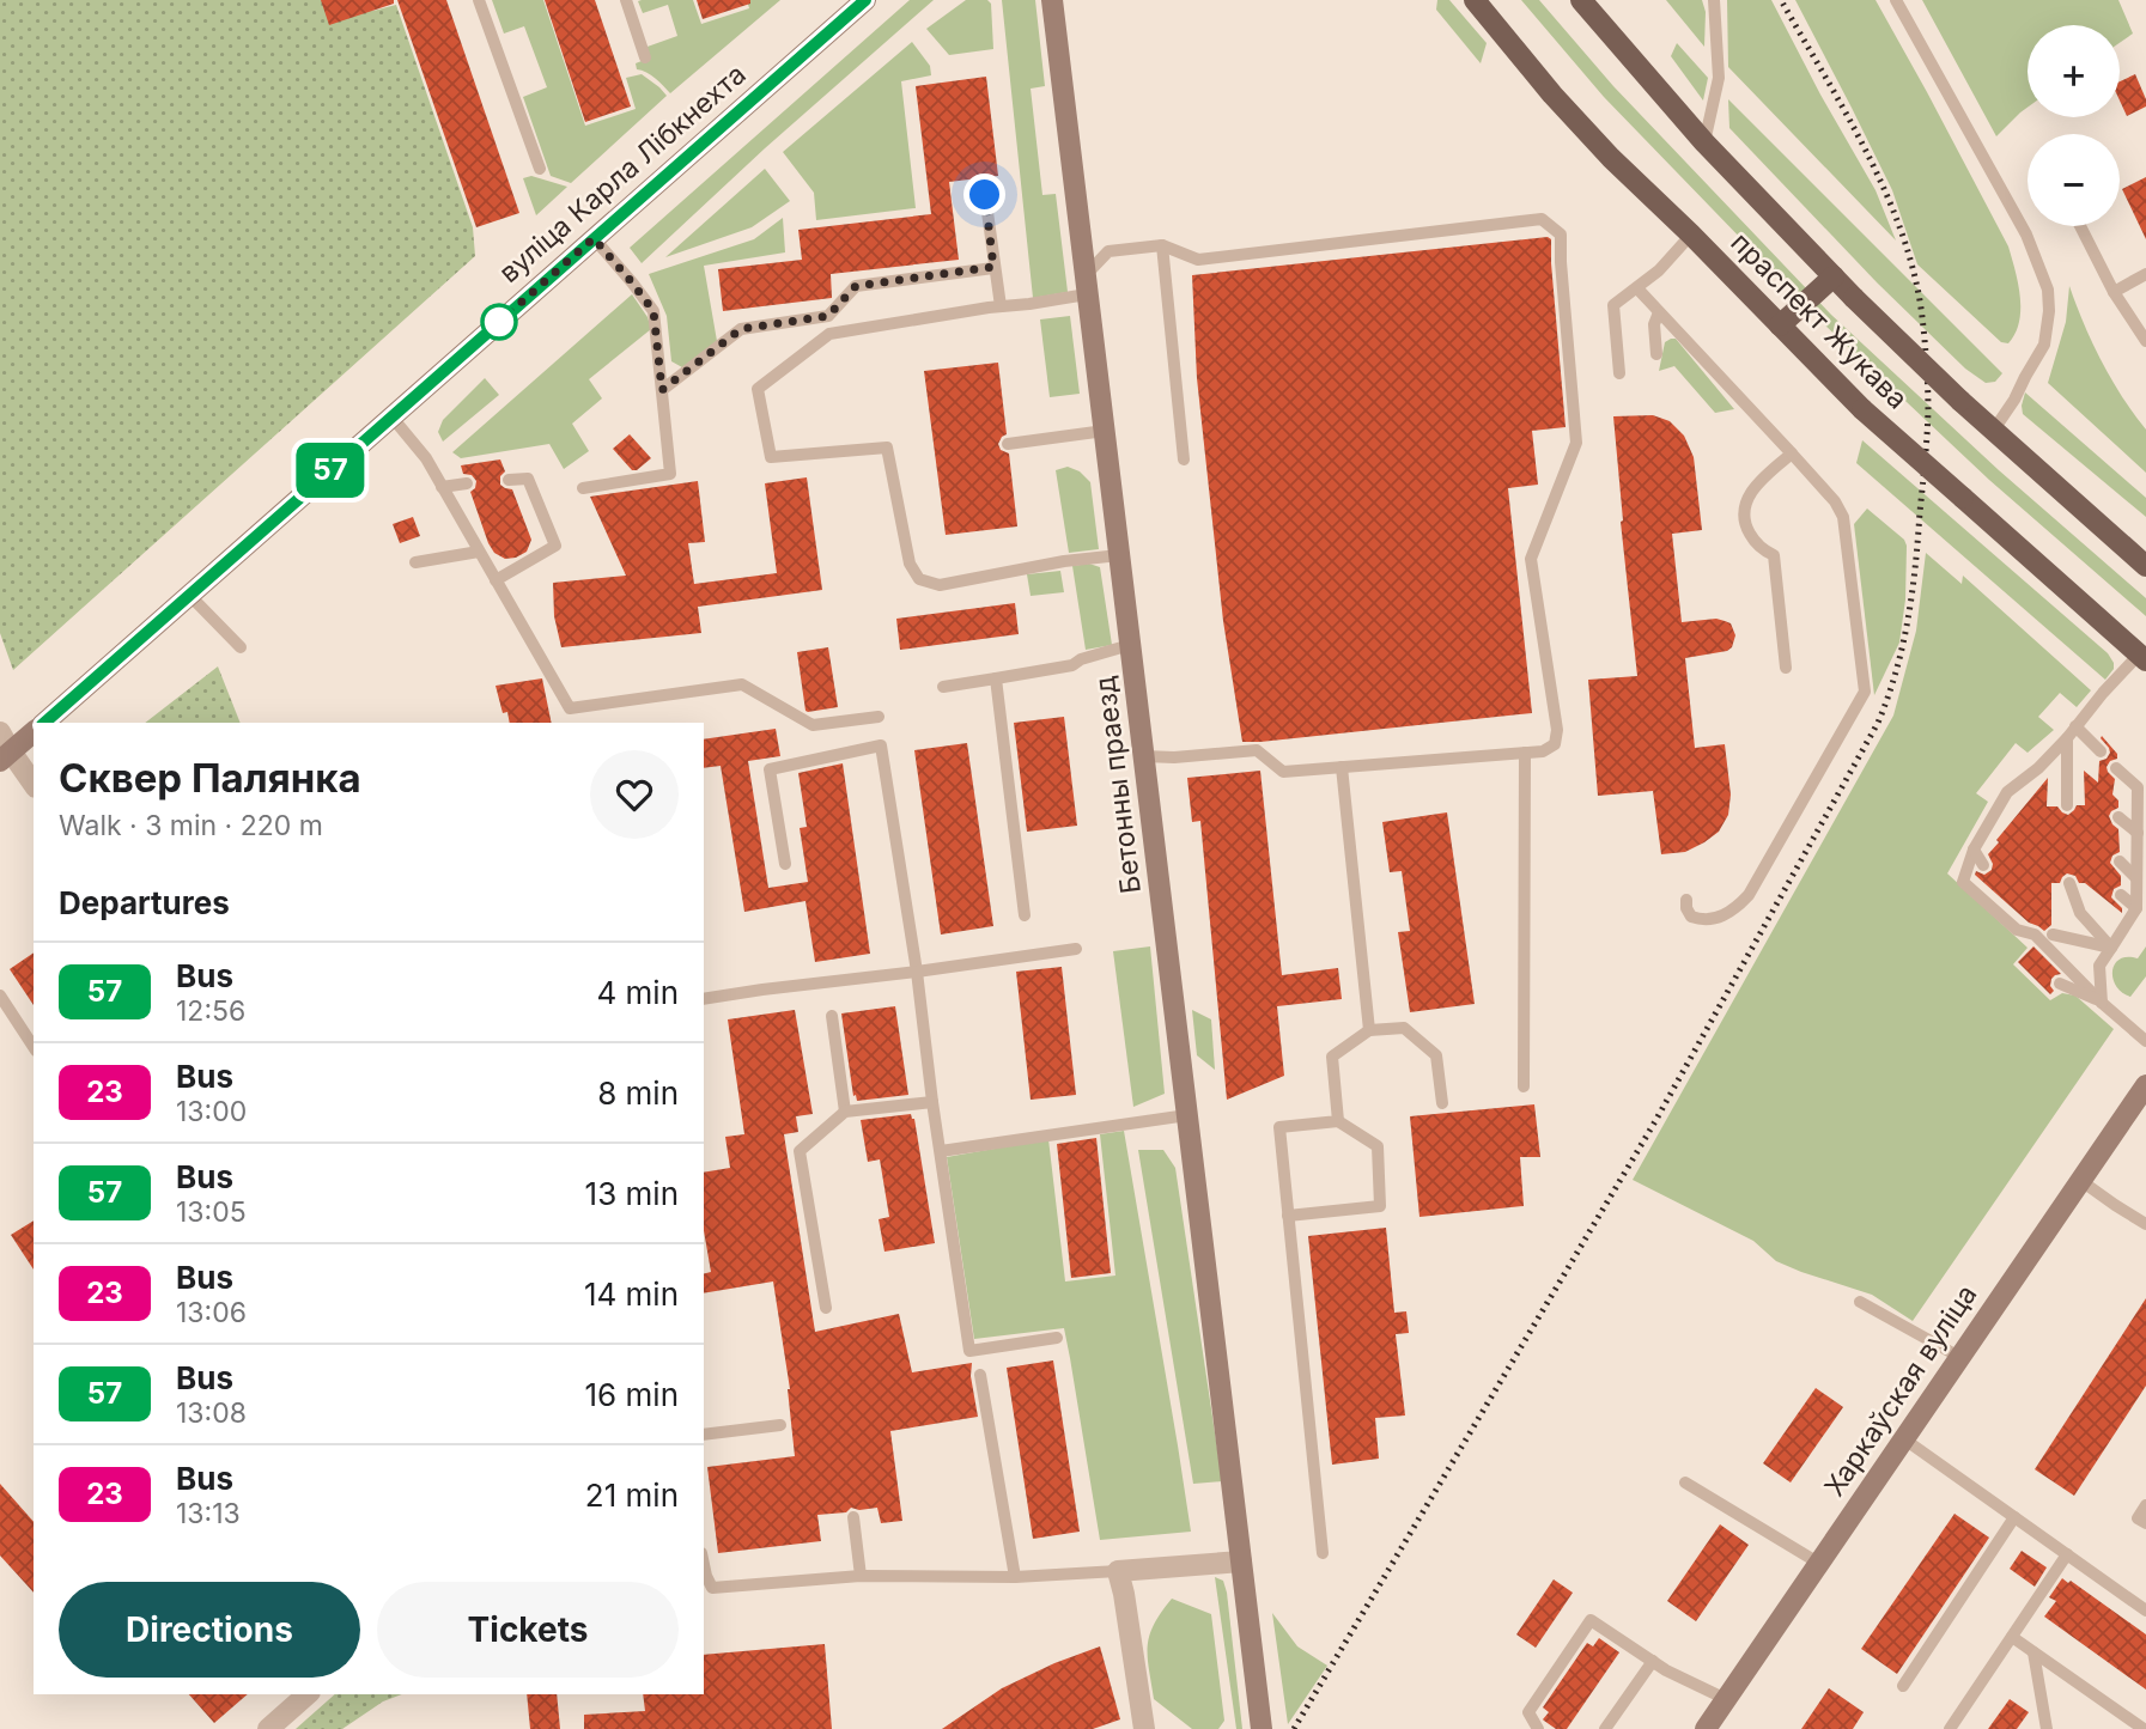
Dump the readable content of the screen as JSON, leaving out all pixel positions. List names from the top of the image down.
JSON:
{
  "streets": {
    "main road": [
      "вуліца Карла Лібкнехта",
      "праспект Жукава",
      "Бетонны праезд",
      "Харкаўская вуліца"
    ]
  },
  "lines": ["bus line 57"],
  "page": {
    "on_map": "57",
    "map_buttons": ["+", "−"],
    "heading": [
      ["Сквер Палянка", "Walk · 3 min · 220 m"],
      "Departures"
    ],
    "list": [
      {
        "mark": "57",
        "name": "Bus",
        "note": "12:56",
        "value": "4 min"
      },
      {
        "mark": "23",
        "name": "Bus",
        "note": "13:00",
        "value": "8 min"
      },
      {
        "mark": "57",
        "name": "Bus",
        "note": "13:05",
        "value": "13 min"
      },
      {
        "mark": "23",
        "name": "Bus",
        "note": "13:06",
        "value": "14 min"
      },
      {
        "mark": "57",
        "name": "Bus",
        "note": "13:08",
        "value": "16 min"
      },
      {
        "mark": "23",
        "name": "Bus",
        "note": "13:13",
        "value": "21 min"
      }
    ],
    "buttons": ["Directions", "Tickets"]
  }
}
